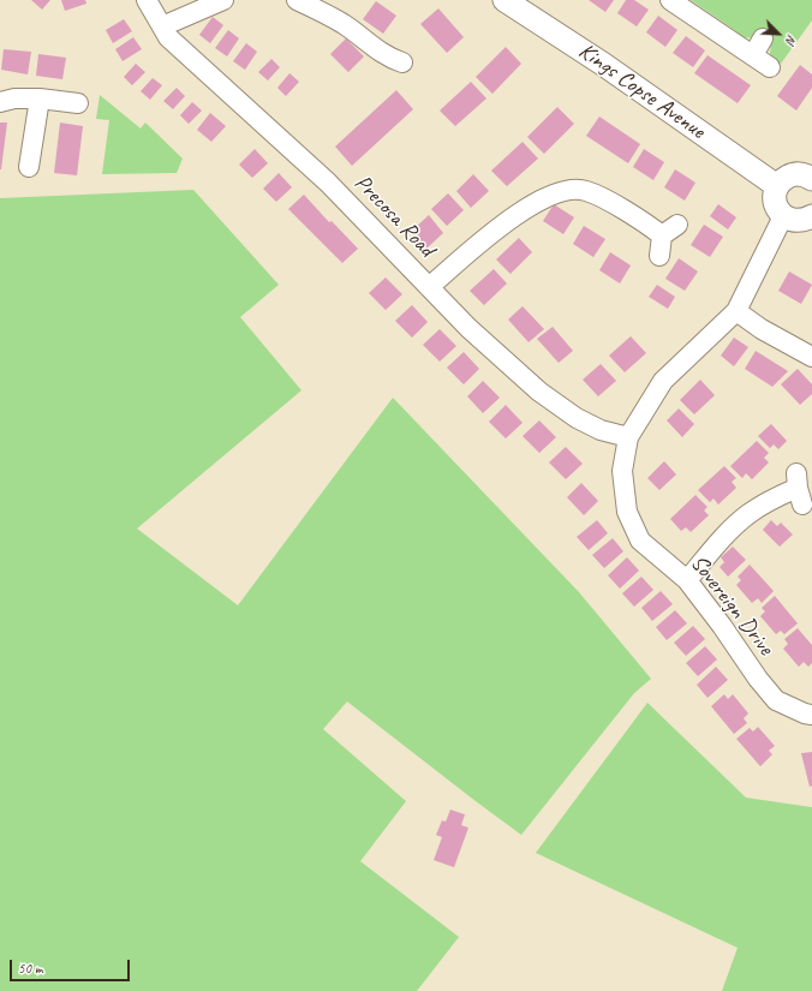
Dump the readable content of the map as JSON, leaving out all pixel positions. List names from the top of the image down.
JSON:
{
  "streets": {
    "street": ["Kings Copse Avenue", "Precosa Road", "Sovereign Drive"]
  },
  "crossings": [
    ["Precosa Road", "Sovereign Drive"]
  ],
  "scale_bar": "50 m",
  "north": "bottom right"
}
